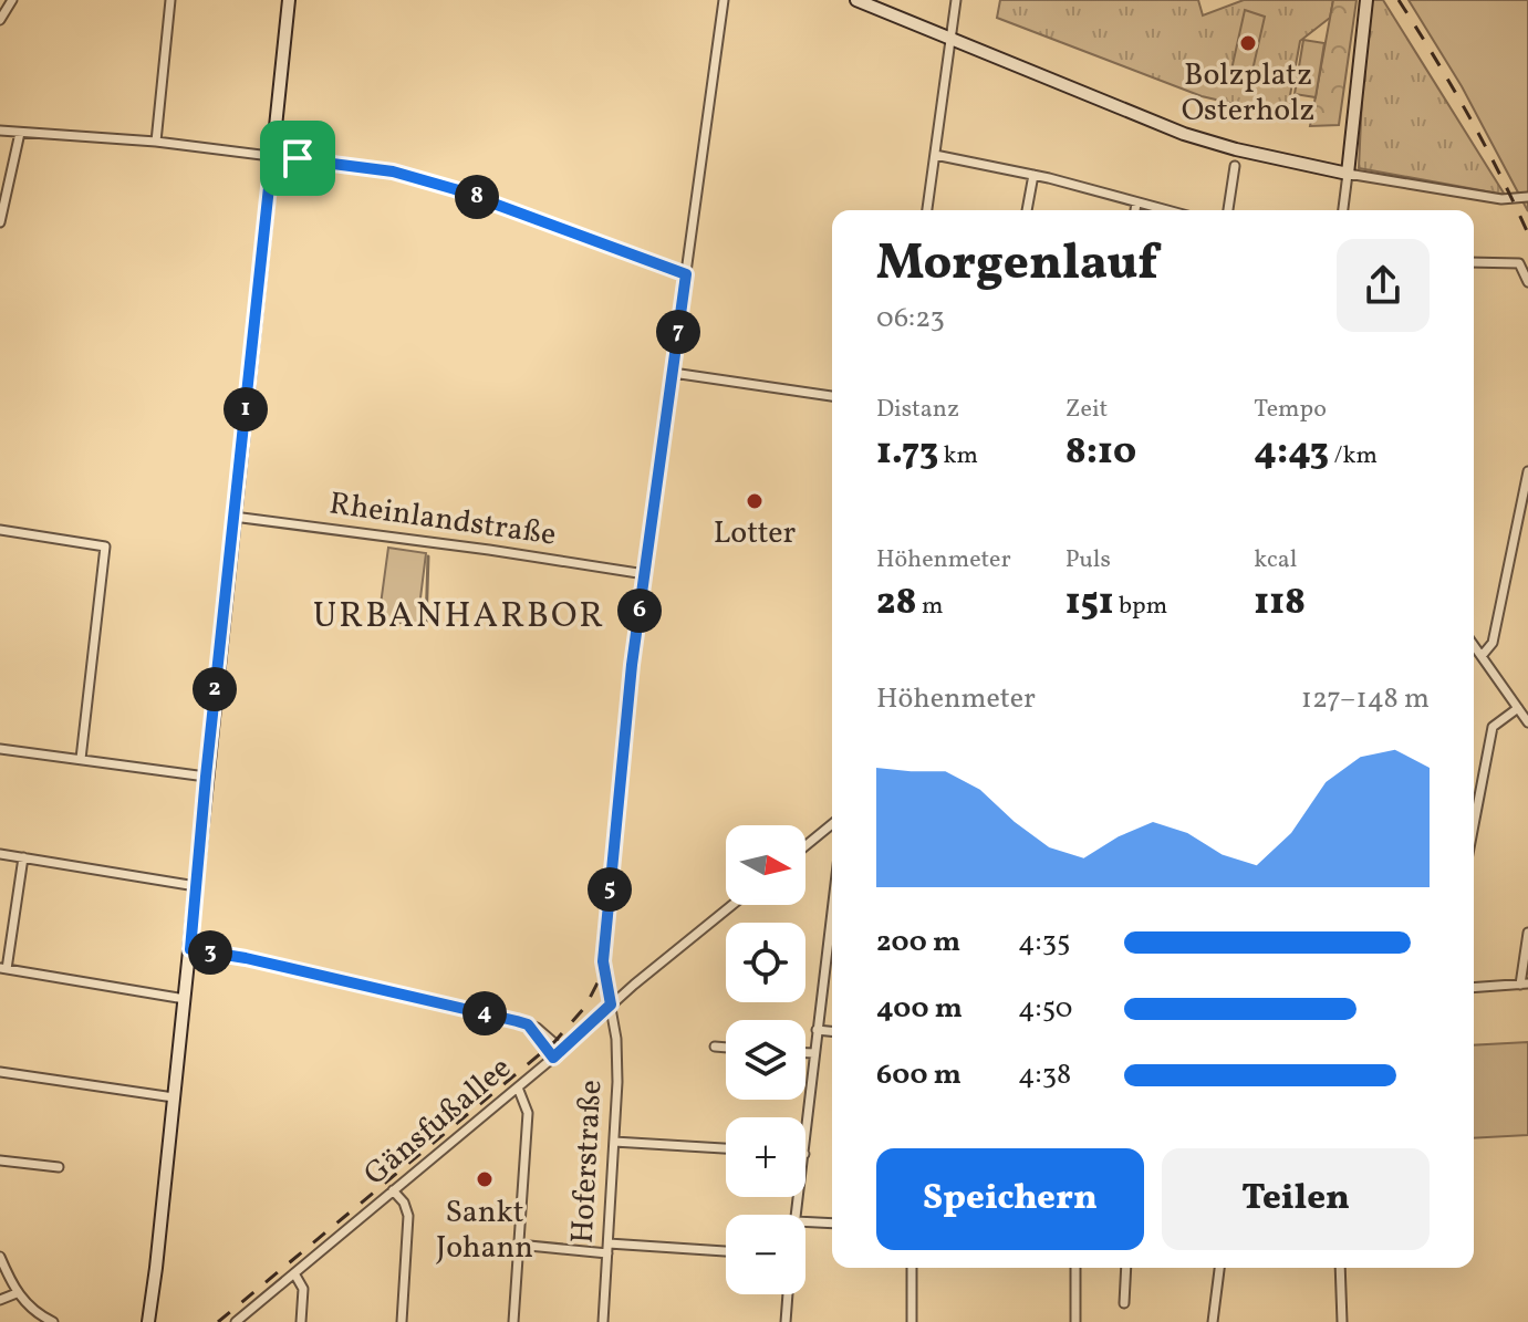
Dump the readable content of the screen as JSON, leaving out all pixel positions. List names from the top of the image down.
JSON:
{
  "streets": {
    "street": ["Rheinlandstraße", "Gänsfußallee", "Hoferstraße"]
  },
  "crossings": [
    ["Rheinlandstraße", "Hoferstraße"],
    ["Gänsfußallee", "Hoferstraße"]
  ],
  "districts": ["URBANHARBOR"],
  "places": ["Bolzplatz Osterholz", "Lotter", "Sankt Johann"],
  "north": "right",
  "page": {
    "pins": [
      "8",
      "7",
      "1",
      "6",
      "2",
      "5",
      "3",
      "4"
    ],
    "heading": ["Morgenlauf", "06:23"],
    "stats": [
      ["Distanz", "1.73 km"],
      ["Zeit", "8:10"],
      ["Tempo", "4:43 /km"],
      ["Höhenmeter", "28 m"],
      ["Puls", "151 bpm"],
      ["kcal", "118"]
    ],
    "chart": ["Höhenmeter", "127–148 m"],
    "map_buttons": ["+", "−"],
    "list": [
      {
        "name": "200 m",
        "note": "4:35"
      },
      {
        "name": "400 m",
        "note": "4:50"
      },
      {
        "name": "600 m",
        "note": "4:38"
      }
    ],
    "buttons": ["Speichern", "Teilen"]
  }
}
